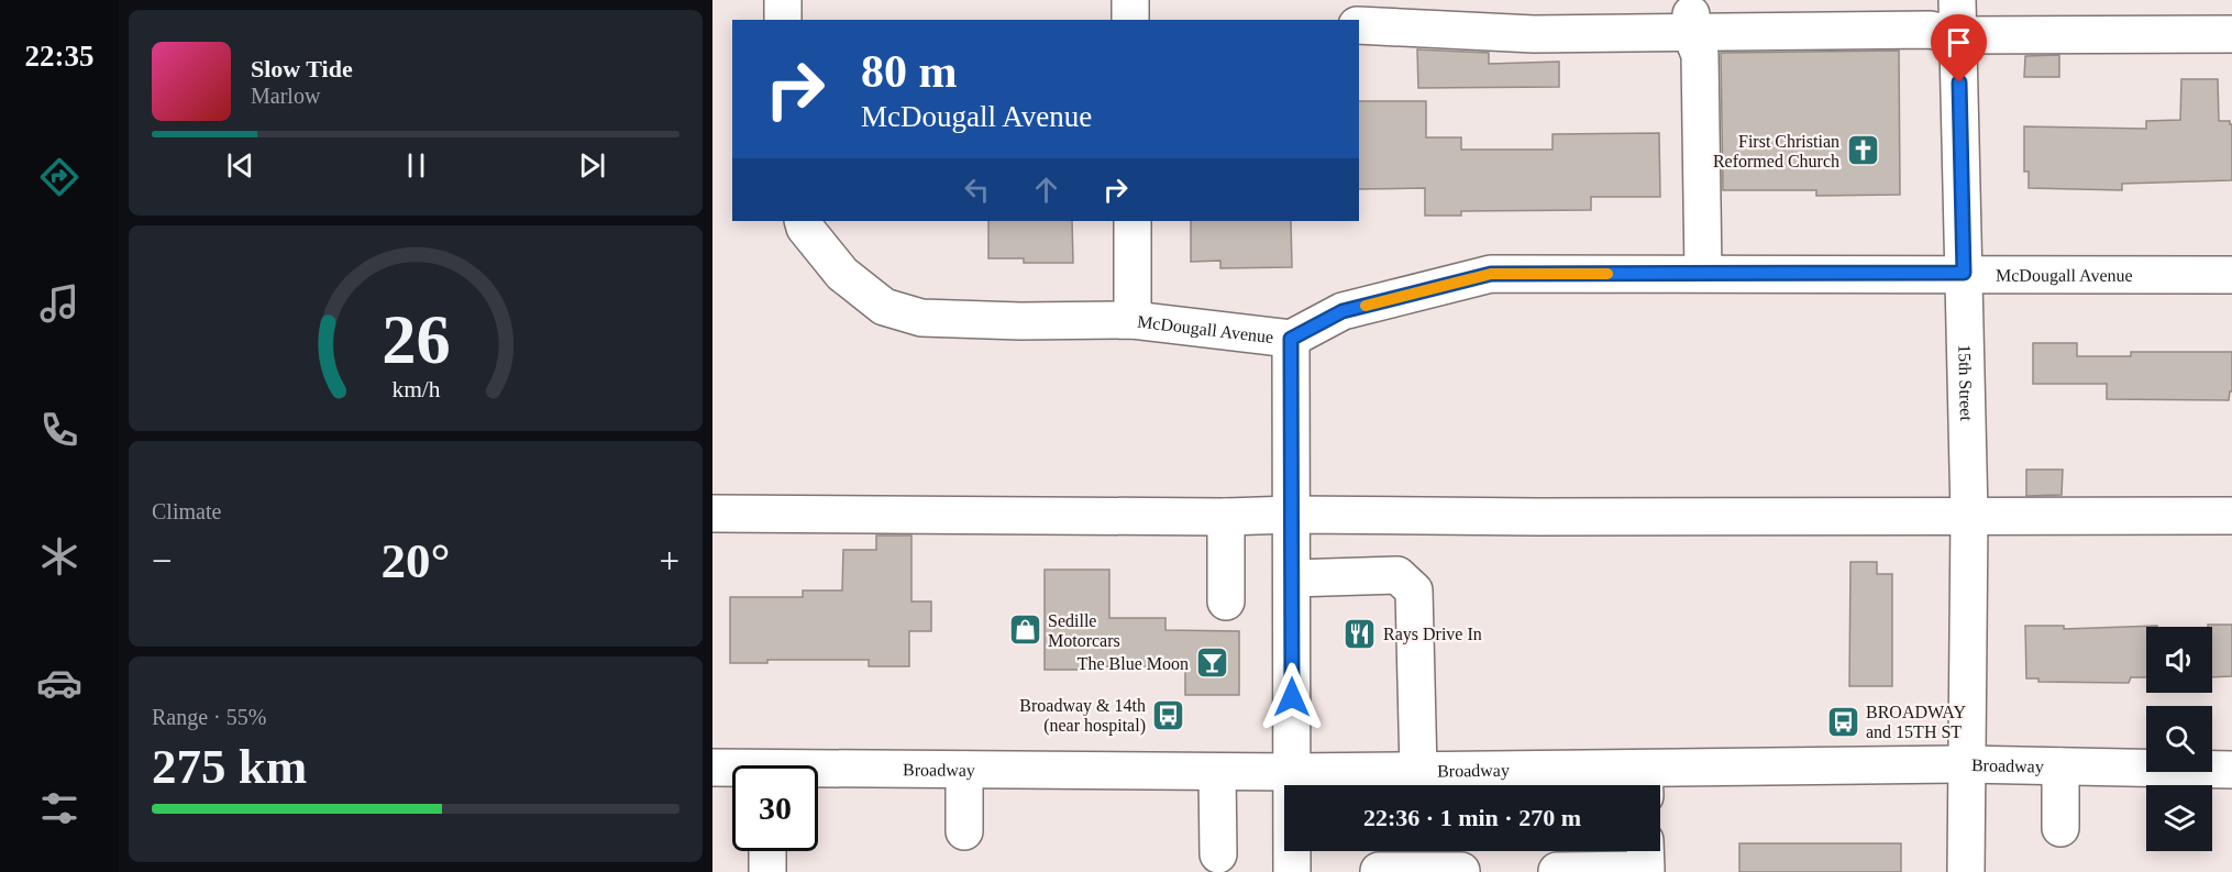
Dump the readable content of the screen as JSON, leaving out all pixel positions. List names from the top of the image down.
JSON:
{
  "streets": {
    "street": ["McDougall Avenue", "15th Street", "Broadway"]
  },
  "crossings": [
    ["McDougall Avenue", "15th Street"],
    ["15th Street", "Broadway"]
  ],
  "places": {
    "church": ["First Christian Reformed Church"],
    "shop": ["Sedille Motorcars"],
    "restaurant": ["Rays Drive In"],
    "bar": ["The Blue Moon"],
    "bus stop": ["Broadway & 14th (near hospital)", "BROADWAY and 15TH ST"]
  },
  "page": {
    "tabs": "22:35",
    "turn": ["80 m", "McDougall Avenue"],
    "song": ["Slow Tide", "Marlow"],
    "tile": [
      "Climate",
      ["Range · 55%", "275 km"]
    ],
    "heat": ["−", "20°", "+"],
    "limit": "30",
    "trip": "22:36 · 1 min · 270 m",
    "gauge": ["26", "km/h"]
  }
}
